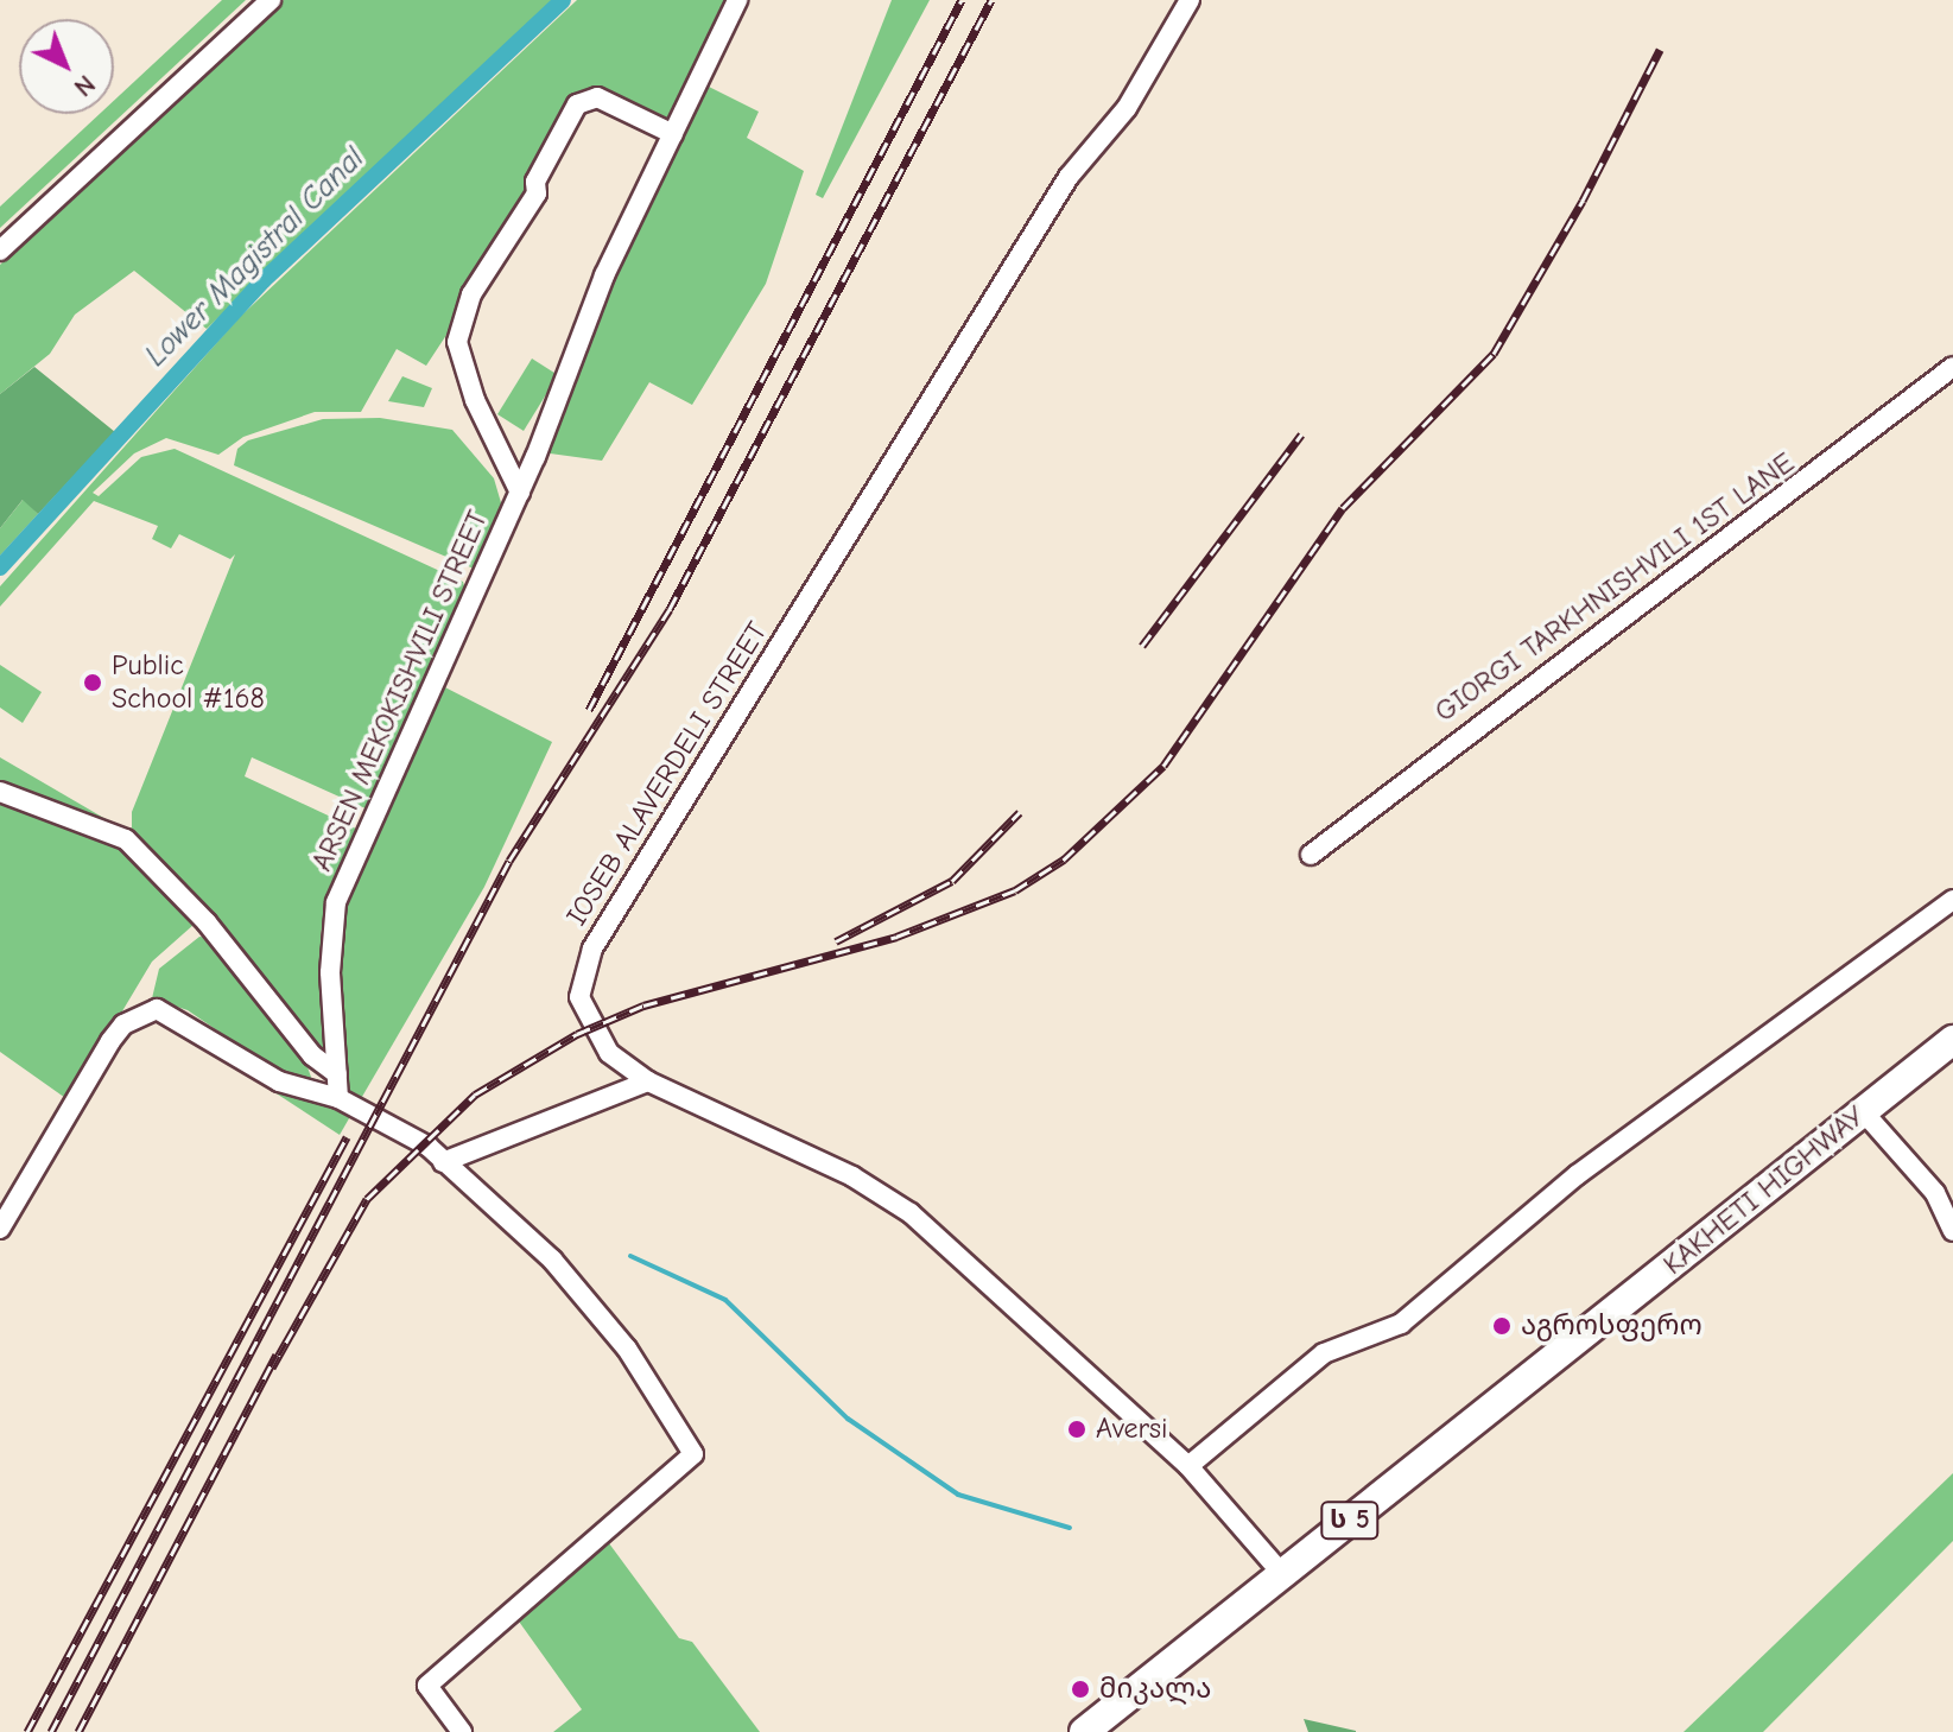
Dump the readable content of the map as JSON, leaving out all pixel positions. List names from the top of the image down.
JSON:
{
  "streets": {
    "highway": ["KAKHETI HIGHWAY", "ს 5"],
    "street": ["GIORGI TARKHNISHVILI 1ST LANE", "ARSEN MEKOKISHVILI STREET", "IOSEB ALAVERDELI STREET"]
  },
  "crossings": [
    ["IOSEB ALAVERDELI STREET", "KAKHETI HIGHWAY"]
  ],
  "water": ["Lower Magistral Canal"],
  "places": [
    "Public School #168",
    "აგროსფერო",
    "Aversi",
    "მიკალა"
  ],
  "north": "bottom right"
}
